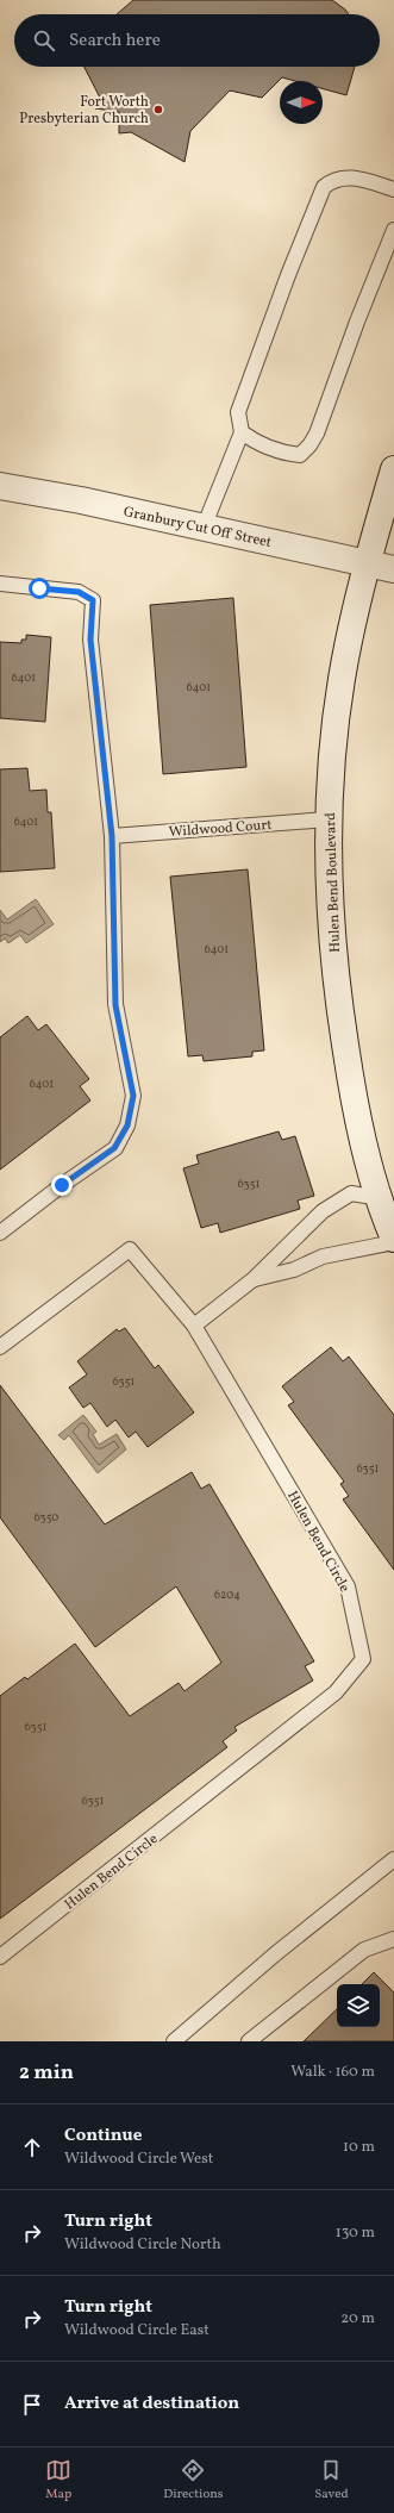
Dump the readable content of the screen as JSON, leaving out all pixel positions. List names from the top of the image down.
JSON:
{
  "streets": {
    "street": ["Granbury Cut Off Street", "Hulen Bend Boulevard"],
    "lane": ["Wildwood Court", "Hulen Bend Circle"]
  },
  "crossings": [
    ["Granbury Cut Off Street", "Hulen Bend Boulevard"],
    ["Wildwood Court", "Hulen Bend Boulevard"]
  ],
  "places": ["Fort Worth Presbyterian Church"],
  "house_numbers": [
    "6401",
    "6401",
    "6401",
    "6401",
    "6401",
    "6351",
    "6351",
    "6351",
    "6350",
    "6204",
    "6351",
    "6351"
  ],
  "north": "right",
  "page": {
    "search": "Search here",
    "heading": ["2 min", "Walk · 160 m"],
    "list": [
      ["Continue", "Wildwood Circle West", "10 m"],
      ["Turn right", "Wildwood Circle North", "130 m"],
      ["Turn right", "Wildwood Circle East", "20 m"],
      "Arrive at destination"
    ],
    "nav": ["Map", "Directions", "Saved"]
  }
}
